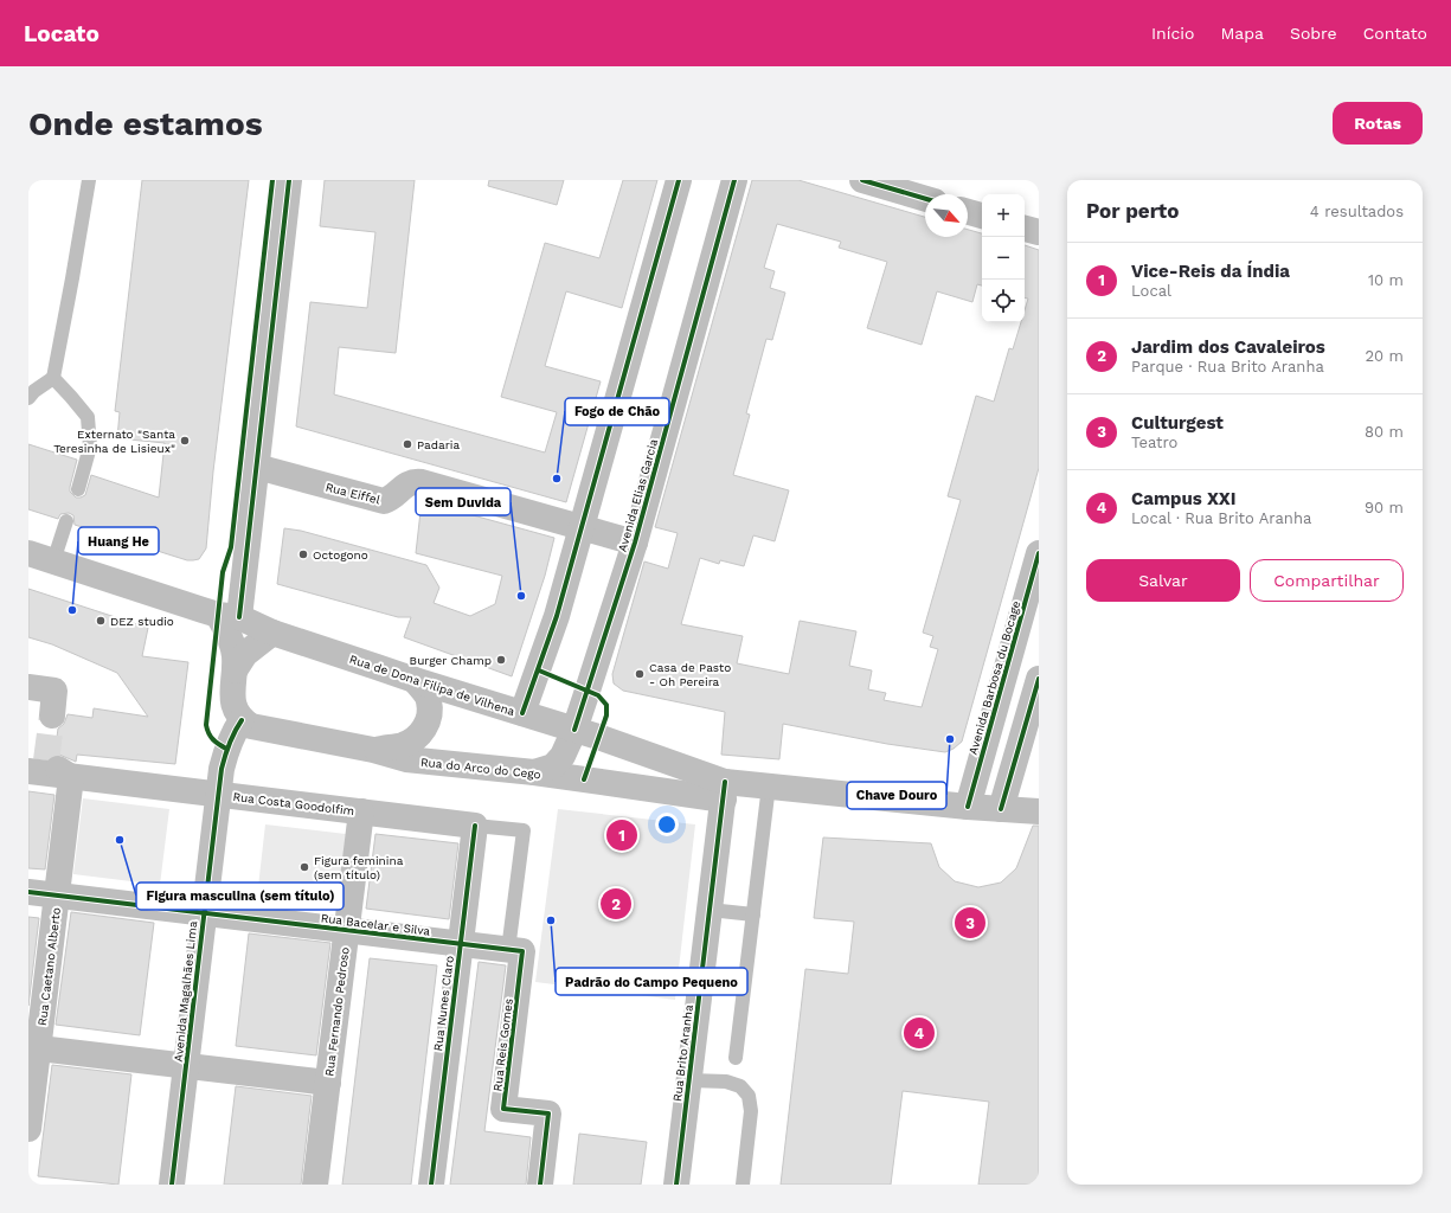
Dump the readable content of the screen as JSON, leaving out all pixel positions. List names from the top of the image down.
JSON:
{
  "streets": {
    "street": [
      "Rua Eiffel",
      "Avenida Elias Garcia",
      "Avenida Barbosa du Bocage",
      "Rua de Dona Filipa de Vilhena",
      "Rua do Arco do Cego",
      "Rua Costa Goodolfim",
      "Rua Bacelar e Silva",
      "Rua Caetano Alberto",
      "Avenida Magalhães Lima",
      "Rua Nunes Claro",
      "Rua Fernando Pedroso",
      "Rua Reis Gomes",
      "Rua Brito Aranha"
    ]
  },
  "crossings": [
    ["Rua Eiffel", "Avenida Elias Garcia"],
    ["Avenida Elias Garcia", "Rua de Dona Filipa de Vilhena"],
    ["Avenida Elias Garcia", "Rua do Arco do Cego"],
    ["Rua de Dona Filipa de Vilhena", "Rua do Arco do Cego"],
    ["Rua de Dona Filipa de Vilhena", "Rua Brito Aranha"],
    ["Rua do Arco do Cego", "Avenida Magalhães Lima"],
    ["Rua do Arco do Cego", "Rua Brito Aranha"],
    ["Rua Costa Goodolfim", "Rua Caetano Alberto"],
    ["Rua Costa Goodolfim", "Avenida Magalhães Lima"],
    ["Rua Costa Goodolfim", "Rua Nunes Claro"],
    ["Rua Costa Goodolfim", "Rua Fernando Pedroso"],
    ["Rua Bacelar e Silva", "Rua Caetano Alberto"],
    ["Rua Bacelar e Silva", "Avenida Magalhães Lima"],
    ["Rua Bacelar e Silva", "Rua Nunes Claro"],
    ["Rua Bacelar e Silva", "Rua Fernando Pedroso"],
    ["Rua Bacelar e Silva", "Rua Reis Gomes"],
    ["Rua Caetano Alberto", "Avenida Magalhães Lima"],
    ["Avenida Magalhães Lima", "Rua Fernando Pedroso"]
  ],
  "places": [
    "Externato \"Santa Teresinha de Lisieux\"",
    "Padaria",
    "Fogo de Chão",
    "Octogono",
    "Sem Duvida",
    "Huang He",
    "DEZ studio",
    "Burger Champ",
    "Casa de Pasto - Oh Pereira",
    "Chave Douro",
    "Figura masculina (sem título)",
    "Figura feminina (sem título)",
    "Padrão do Campo Pequeno"
  ],
  "north": "bottom right",
  "page": {
    "header": "Locato",
    "nav": [
      "Início",
      "Mapa",
      "Sobre",
      "Contato"
    ],
    "buttons": [
      "Rotas",
      ["Salvar", "Compartilhar"]
    ],
    "title": "Onde estamos",
    "heading": ["Por perto", "4 resultados"],
    "map_buttons": ["+", "−"],
    "list": [
      {
        "mark": "1",
        "name": "Vice-Reis da Índia",
        "note": "Local",
        "value": "10 m"
      },
      {
        "mark": "2",
        "name": "Jardim dos Cavaleiros",
        "note": "Parque · Rua Brito Aranha",
        "value": "20 m"
      },
      {
        "mark": "3",
        "name": "Culturgest",
        "note": "Teatro",
        "value": "80 m"
      },
      {
        "mark": "4",
        "name": "Campus XXI",
        "note": "Local · Rua Brito Aranha",
        "value": "90 m"
      }
    ],
    "pins": [
      "1",
      "2",
      "3",
      "4"
    ]
  }
}
